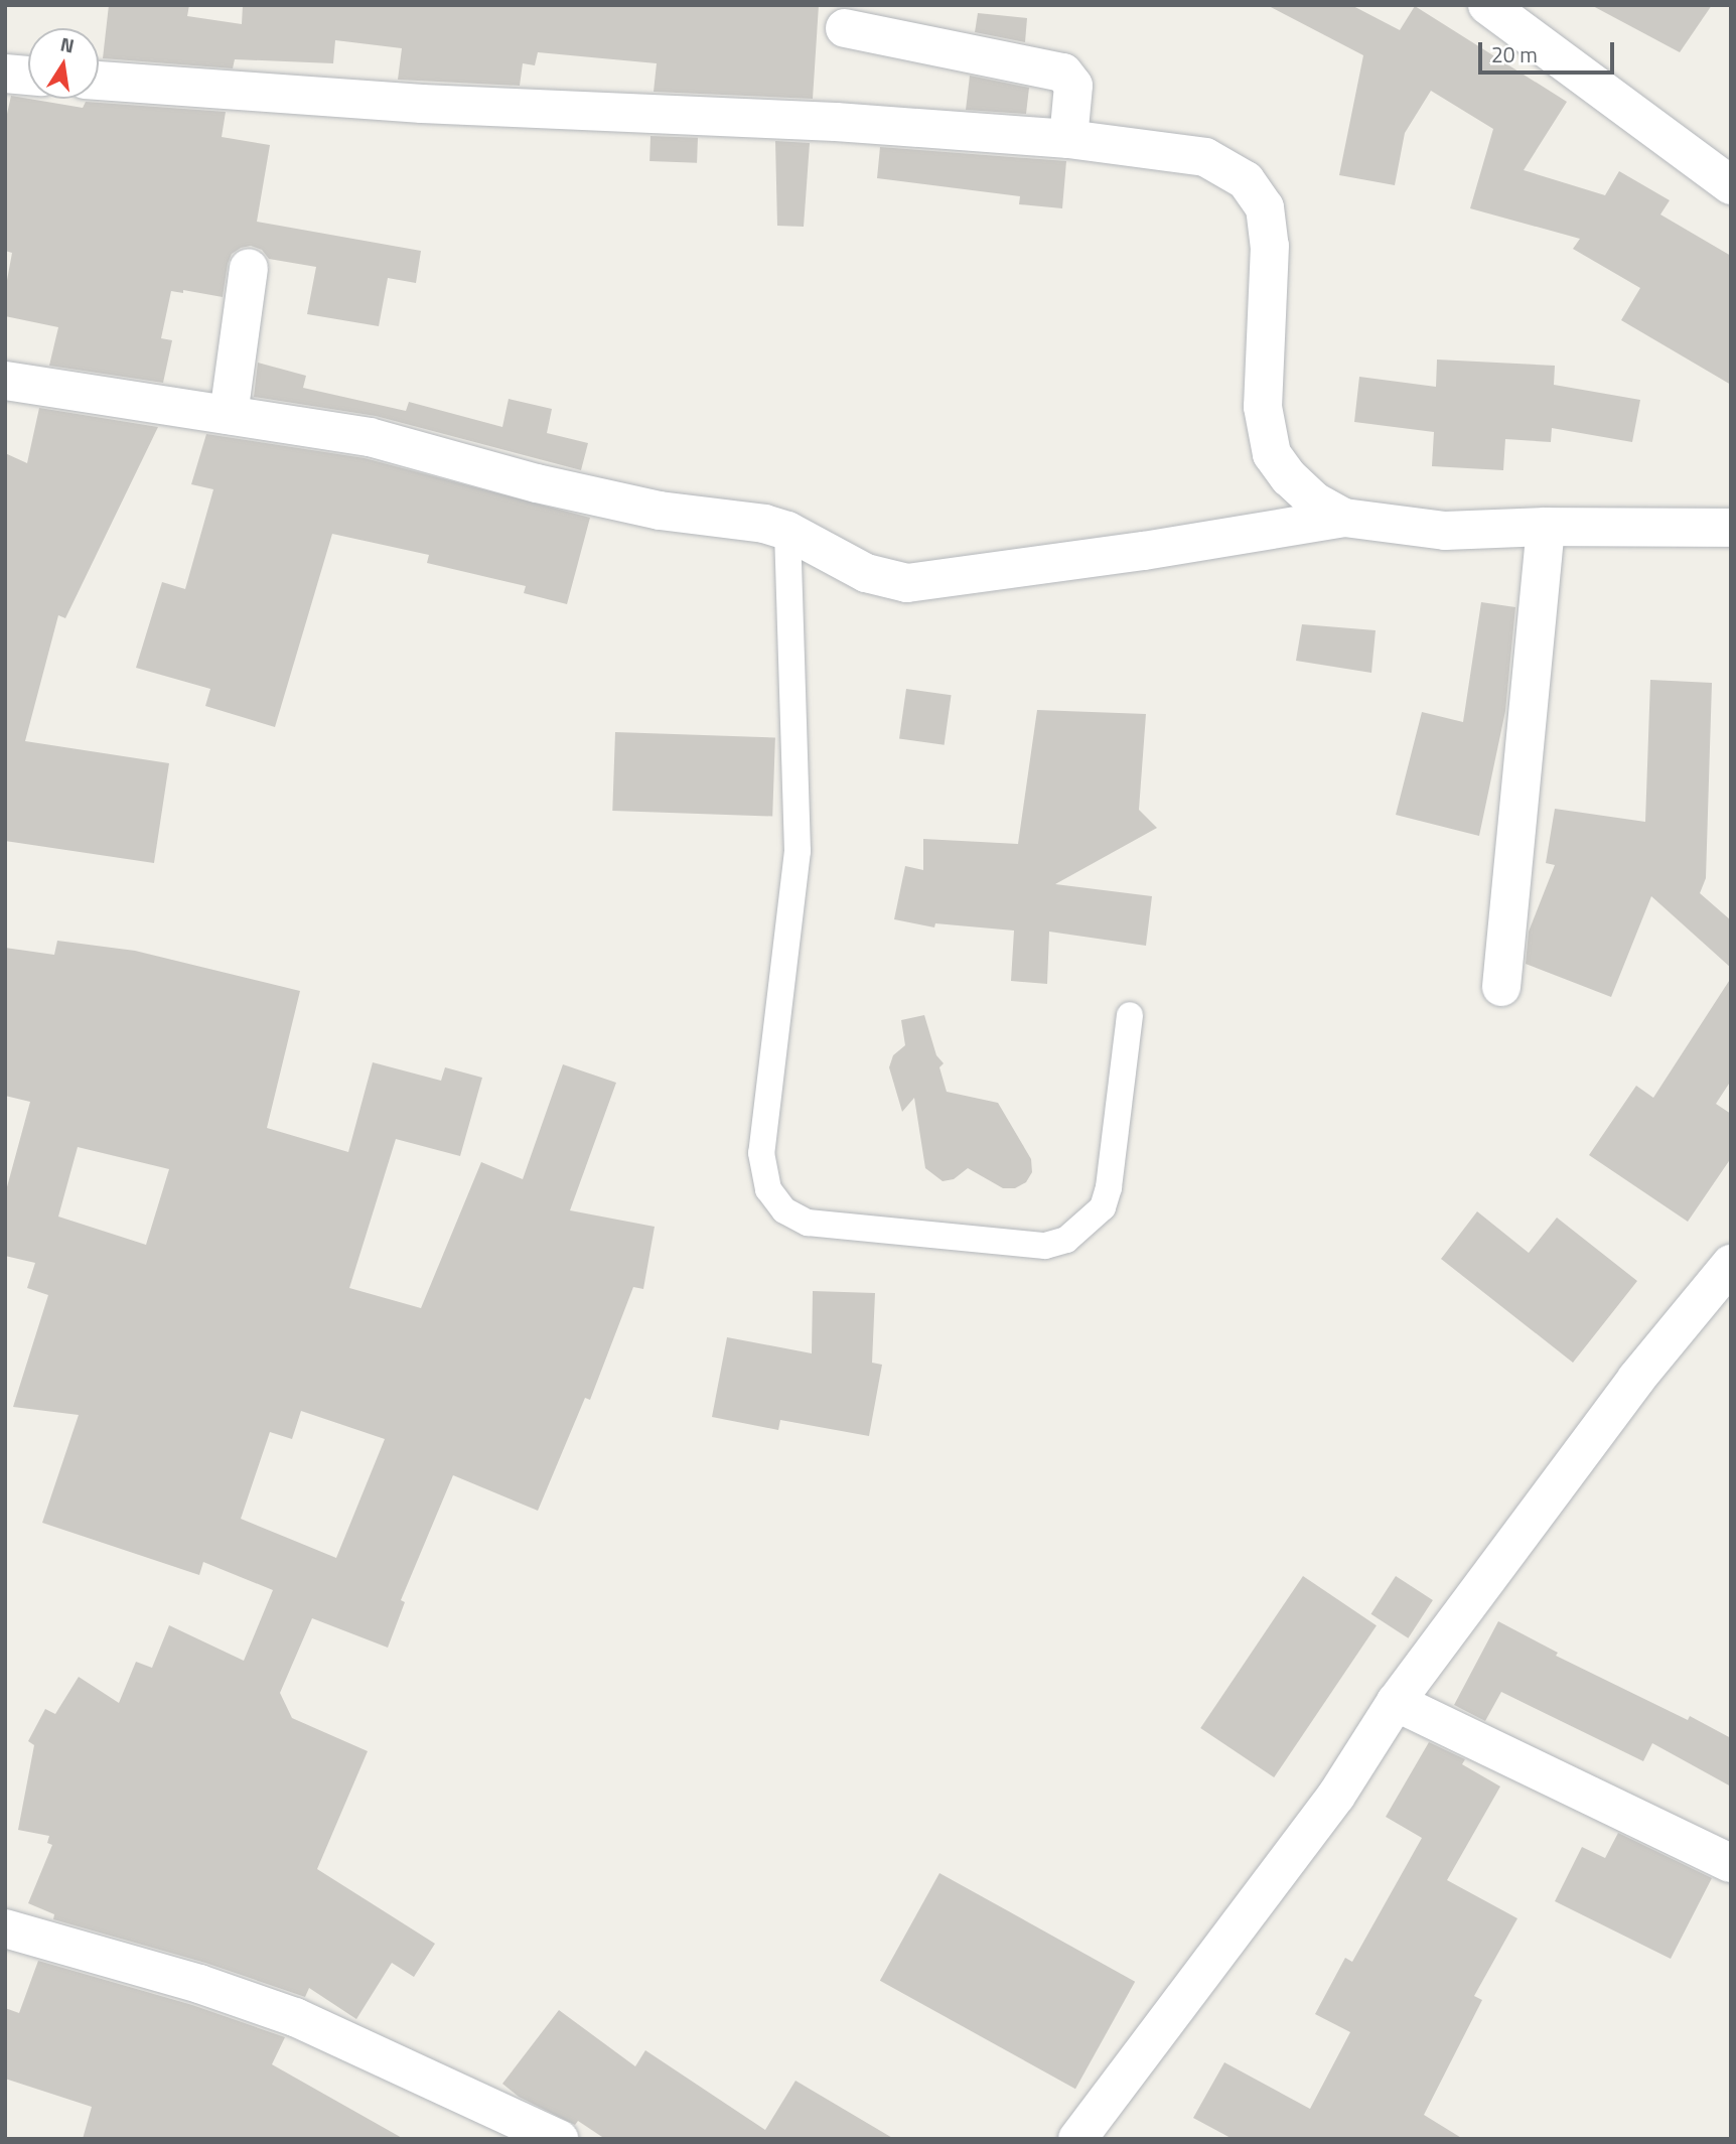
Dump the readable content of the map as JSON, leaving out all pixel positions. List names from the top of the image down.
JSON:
{
  "scale_bar": "20 m",
  "north": "top"
}
